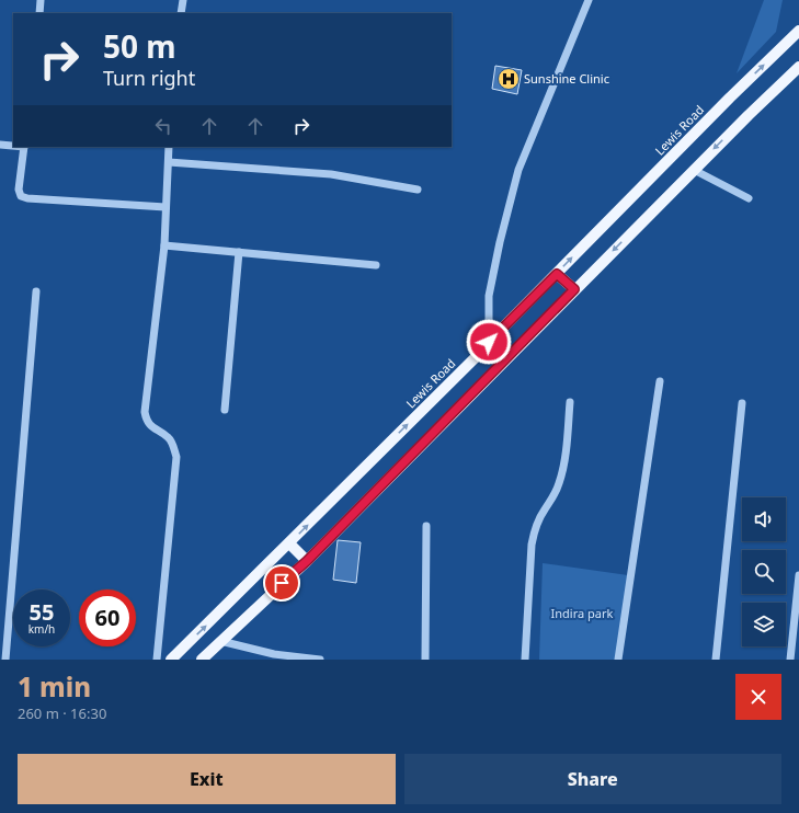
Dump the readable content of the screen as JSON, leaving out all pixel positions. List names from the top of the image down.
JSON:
{
  "streets": {
    "main road": ["Lewis Road"]
  },
  "parks": ["Indira park"],
  "places": {
    "hospital": ["Sunshine Clinic"]
  },
  "page": {
    "turn": ["50 m", "Turn right"],
    "speed": "55 km/h",
    "limit": "60",
    "heading": ["1 min", "260 m · 16:30"],
    "buttons": ["Exit", "Share"]
  }
}
